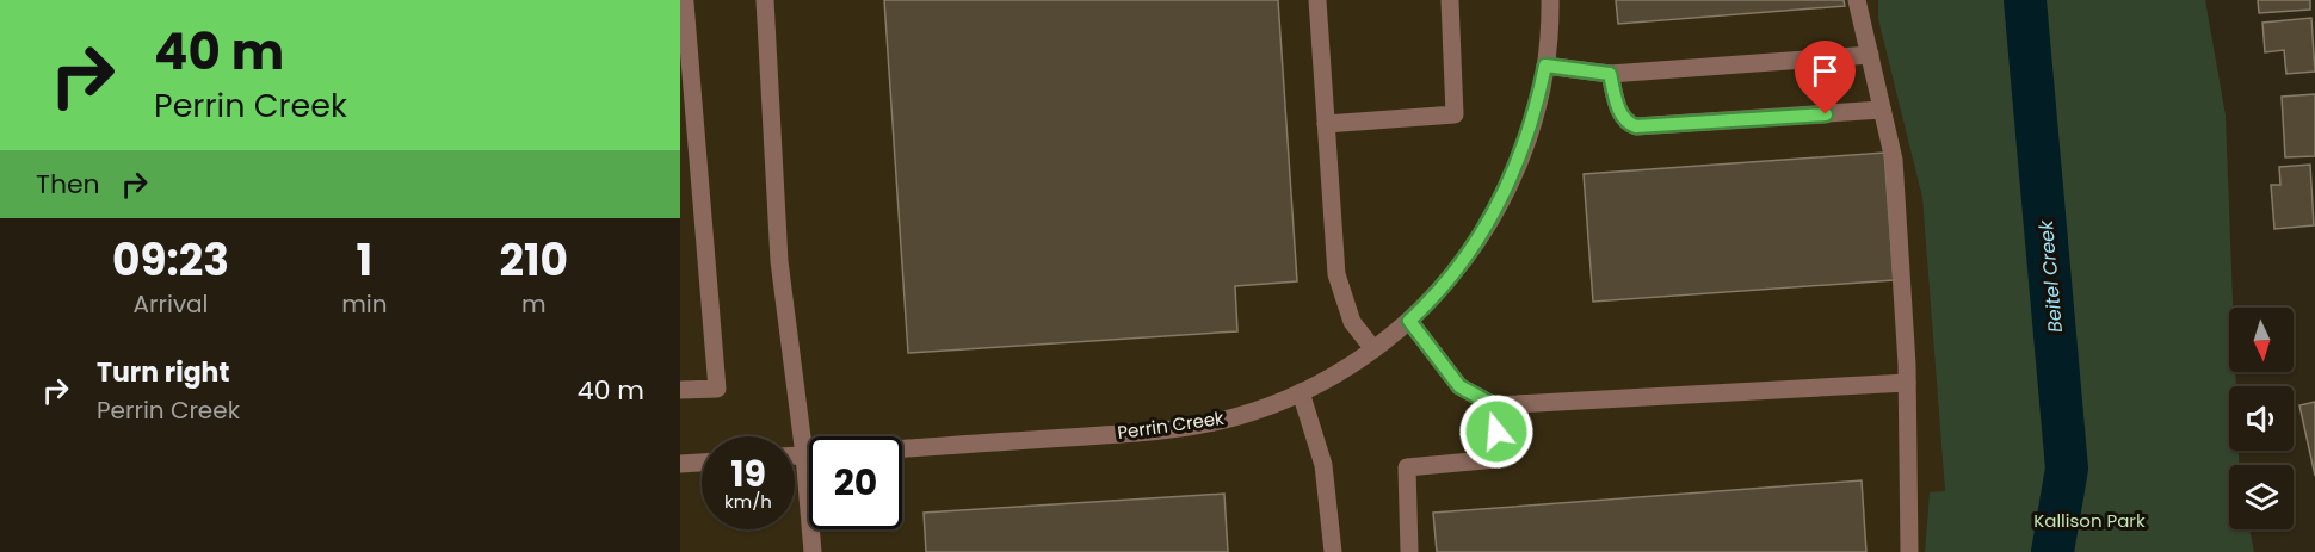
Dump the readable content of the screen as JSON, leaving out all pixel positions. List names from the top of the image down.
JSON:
{
  "streets": {
    "street": ["Perrin Creek"]
  },
  "water": ["Beitel Creek"],
  "parks": ["Kallison Park"],
  "north": "bottom",
  "page": {
    "turn": ["40 m", "Perrin Creek"],
    "then": "Then",
    "eta": [
      "09:23",
      "Arrival",
      "1",
      "min",
      "210",
      "m"
    ],
    "list": [
      {
        "name": "Turn right",
        "note": "Perrin Creek",
        "value": "40 m"
      }
    ],
    "speed": "19 km/h",
    "limit": "20"
  }
}
